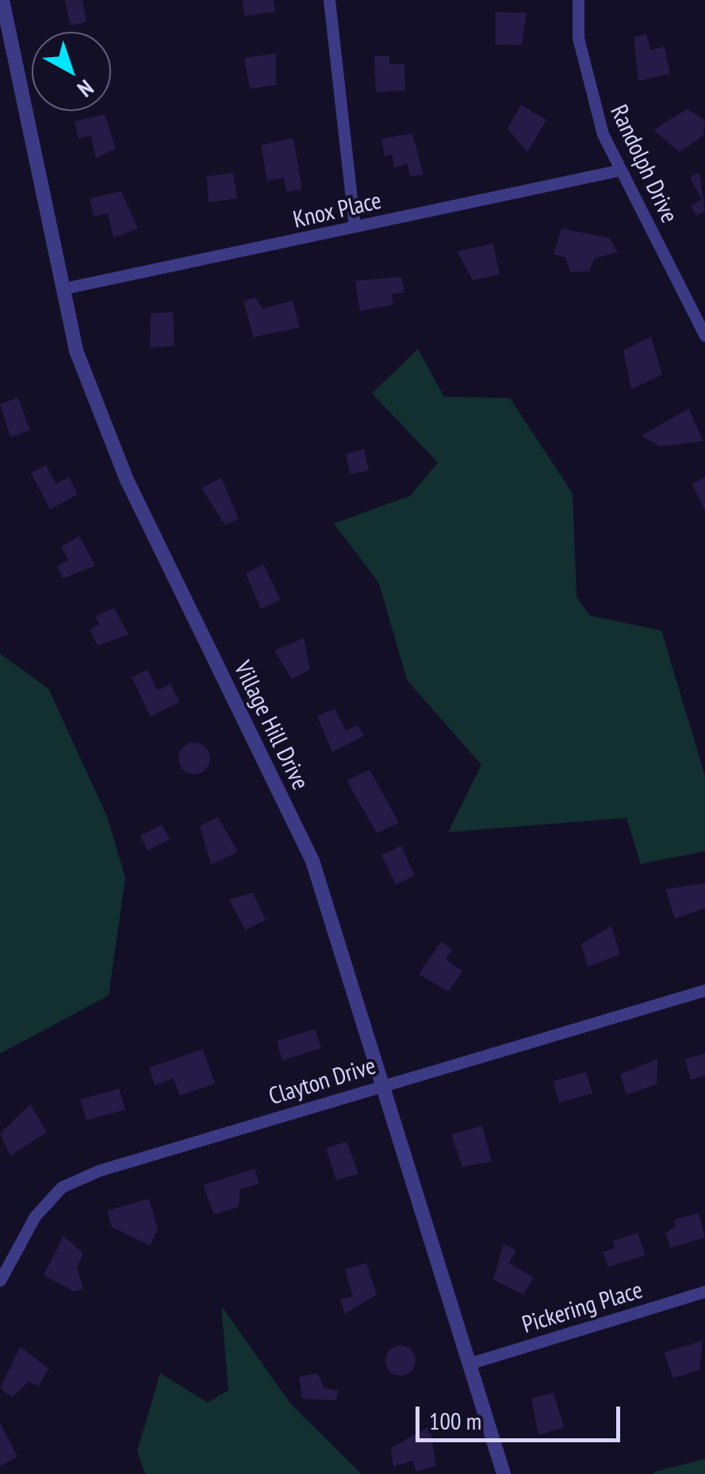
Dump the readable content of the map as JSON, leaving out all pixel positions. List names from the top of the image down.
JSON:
{
  "streets": {
    "street": [
      "Randolph Drive",
      "Knox Place",
      "Village Hill Drive",
      "Clayton Drive",
      "Pickering Place"
    ]
  },
  "crossings": [
    ["Randolph Drive", "Knox Place"],
    ["Knox Place", "Village Hill Drive"],
    ["Village Hill Drive", "Clayton Drive"],
    ["Village Hill Drive", "Pickering Place"]
  ],
  "scale_bar": "100 m",
  "north": "bottom right"
}
